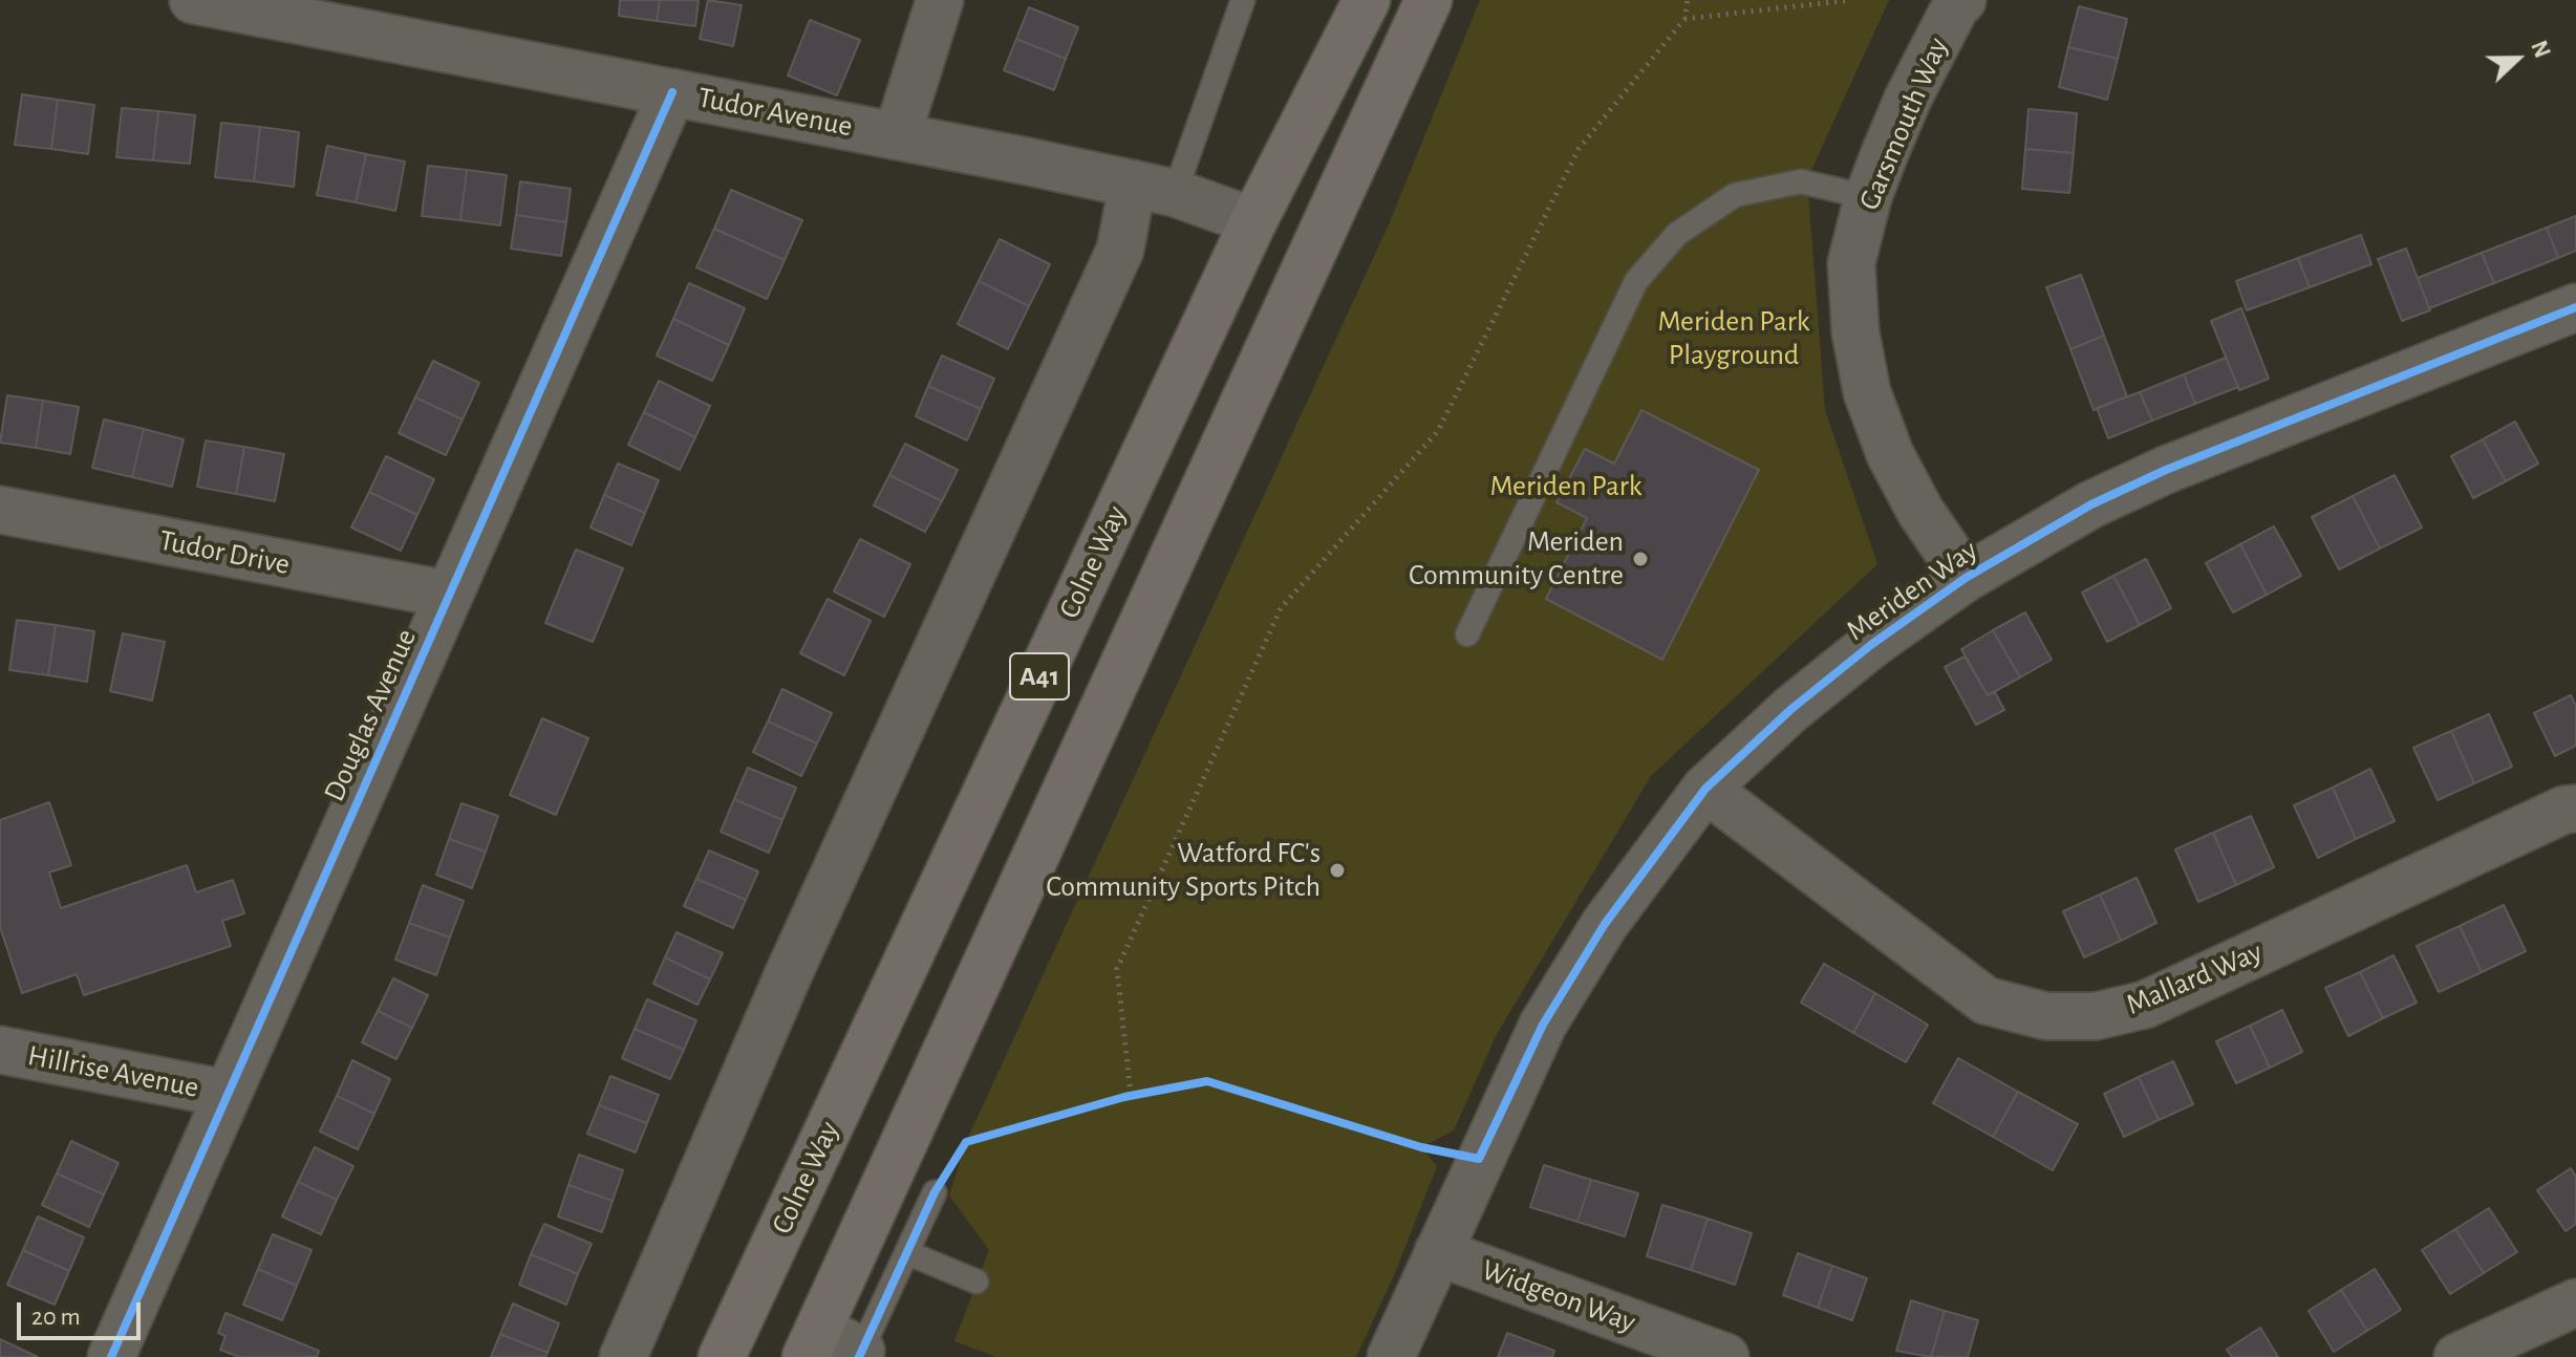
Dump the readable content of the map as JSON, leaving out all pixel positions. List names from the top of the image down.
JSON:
{
  "streets": {
    "highway": ["Colne Way", "A41"],
    "street": [
      "Tudor Avenue",
      "Garsmouth Way",
      "Tudor Drive",
      "Meriden Way",
      "Douglas Avenue",
      "Mallard Way",
      "Hillrise Avenue",
      "Widgeon Way"
    ]
  },
  "crossings": [
    ["Tudor Avenue", "Colne Way"],
    ["Tudor Avenue", "Douglas Avenue"],
    ["Garsmouth Way", "Meriden Way"],
    ["Tudor Drive", "Douglas Avenue"],
    ["Meriden Way", "Mallard Way"],
    ["Meriden Way", "Widgeon Way"],
    ["Douglas Avenue", "Hillrise Avenue"]
  ],
  "parks": ["Meriden Park Playground", "Meriden Park"],
  "places": ["Meriden Community Centre", "Watford FC's Community Sports Pitch"],
  "scale_bar": "20 m",
  "north": "right"
}
